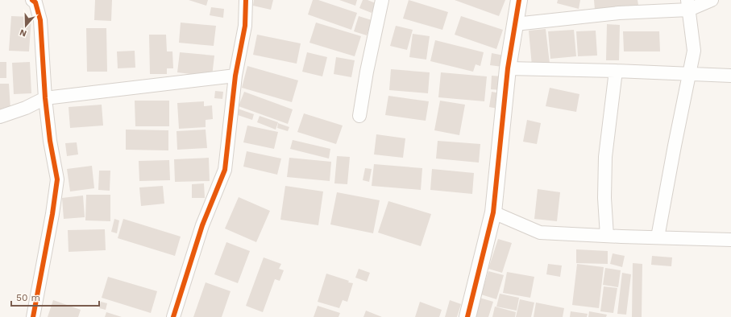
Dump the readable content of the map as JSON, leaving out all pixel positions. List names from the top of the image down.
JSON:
{
  "scale_bar": "50 m",
  "north": "bottom"
}
